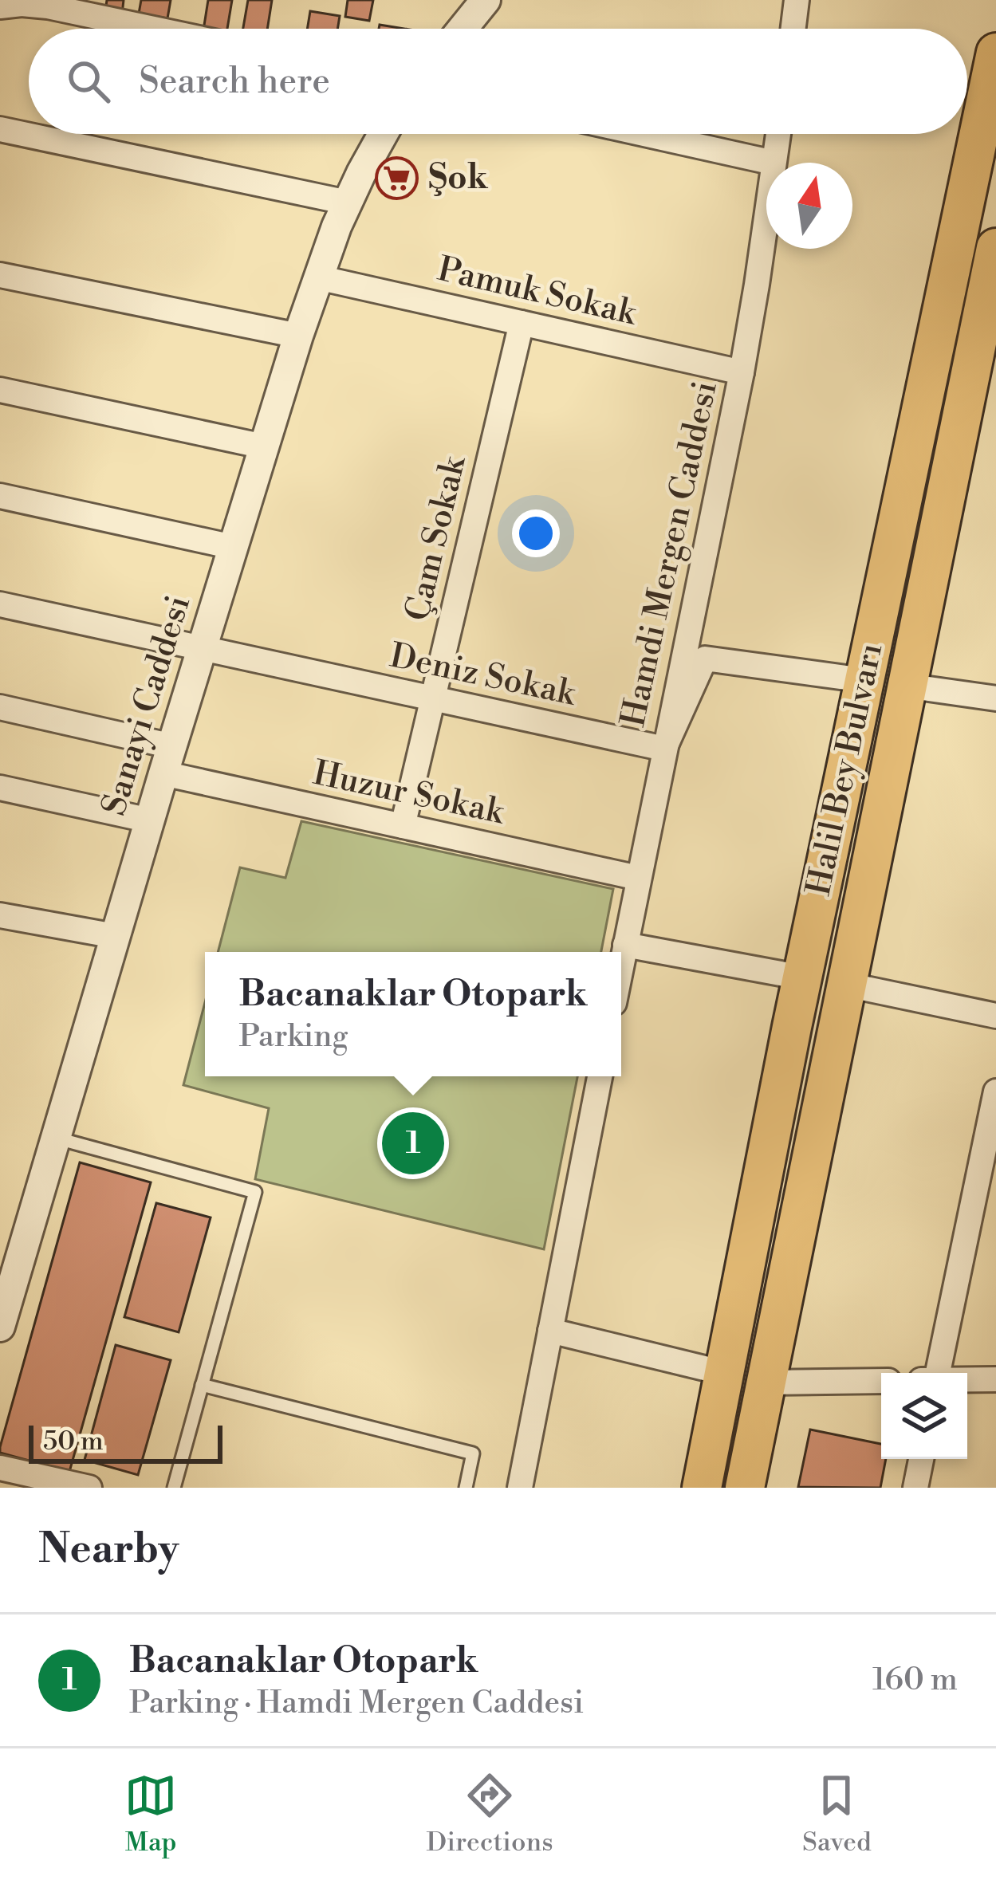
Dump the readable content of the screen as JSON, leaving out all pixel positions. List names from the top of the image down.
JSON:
{
  "streets": {
    "highway": ["Halil Bey Bulvarı"],
    "street": [
      "Pamuk Sokak",
      "Çam Sokak",
      "Hamdi Mergen Caddesi",
      "Deniz Sokak",
      "Sanayi Caddesi",
      "Huzur Sokak"
    ]
  },
  "crossings": [
    ["Pamuk Sokak", "Çam Sokak"],
    ["Pamuk Sokak", "Hamdi Mergen Caddesi"],
    ["Pamuk Sokak", "Sanayi Caddesi"],
    ["Çam Sokak", "Deniz Sokak"],
    ["Çam Sokak", "Huzur Sokak"],
    ["Hamdi Mergen Caddesi", "Deniz Sokak"],
    ["Hamdi Mergen Caddesi", "Huzur Sokak"],
    ["Deniz Sokak", "Sanayi Caddesi"],
    ["Sanayi Caddesi", "Huzur Sokak"]
  ],
  "places": {
    "supermarket": ["Şok"]
  },
  "scale_bar": "50 m",
  "north": "top",
  "page": {
    "search": "Search here",
    "popup": ["Bacanaklar Otopark", "Parking"],
    "pins": "1",
    "scale": "50 m",
    "heading": "Nearby",
    "list": [
      {
        "mark": "1",
        "name": "Bacanaklar Otopark",
        "note": "Parking · Hamdi Mergen Caddesi",
        "value": "160 m"
      }
    ],
    "nav": ["Map", "Directions", "Saved"]
  }
}
